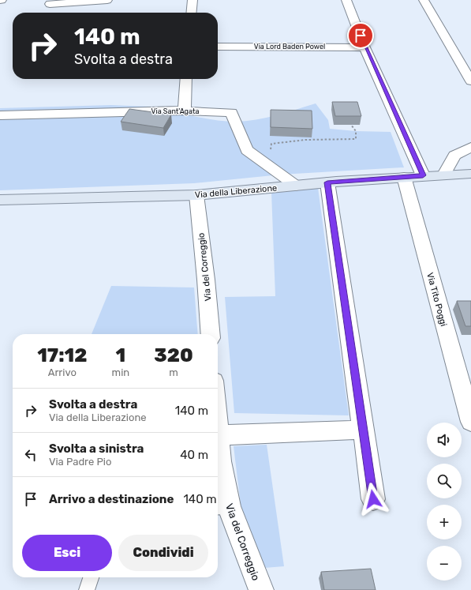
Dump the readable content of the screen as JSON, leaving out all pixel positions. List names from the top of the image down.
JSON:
{
  "streets": {
    "main road": ["Via della Liberazione"],
    "street": [
      "Via Lord Baden Powel",
      "Via Sant'Agata",
      "Via del Correggio",
      "Via Tito Poggi"
    ]
  },
  "crossings": [
    ["Via Sant'Agata", "Via della Liberazione"],
    ["Via della Liberazione", "Via del Correggio"],
    ["Via della Liberazione", "Via Tito Poggi"]
  ],
  "page": {
    "turn": ["140 m", "Svolta a destra"],
    "eta": [
      "17:12",
      "Arrivo",
      "1",
      "min",
      "320",
      "m"
    ],
    "list": [
      {
        "name": "Svolta a destra",
        "note": "Via della Liberazione",
        "value": "140 m"
      },
      {
        "name": "Svolta a sinistra",
        "note": "Via Padre Pio",
        "value": "40 m"
      },
      {
        "name": "Arrivo a destinazione",
        "value": "140 m"
      }
    ],
    "map_buttons": ["+", "−"],
    "buttons": ["Esci", "Condividi"]
  }
}
